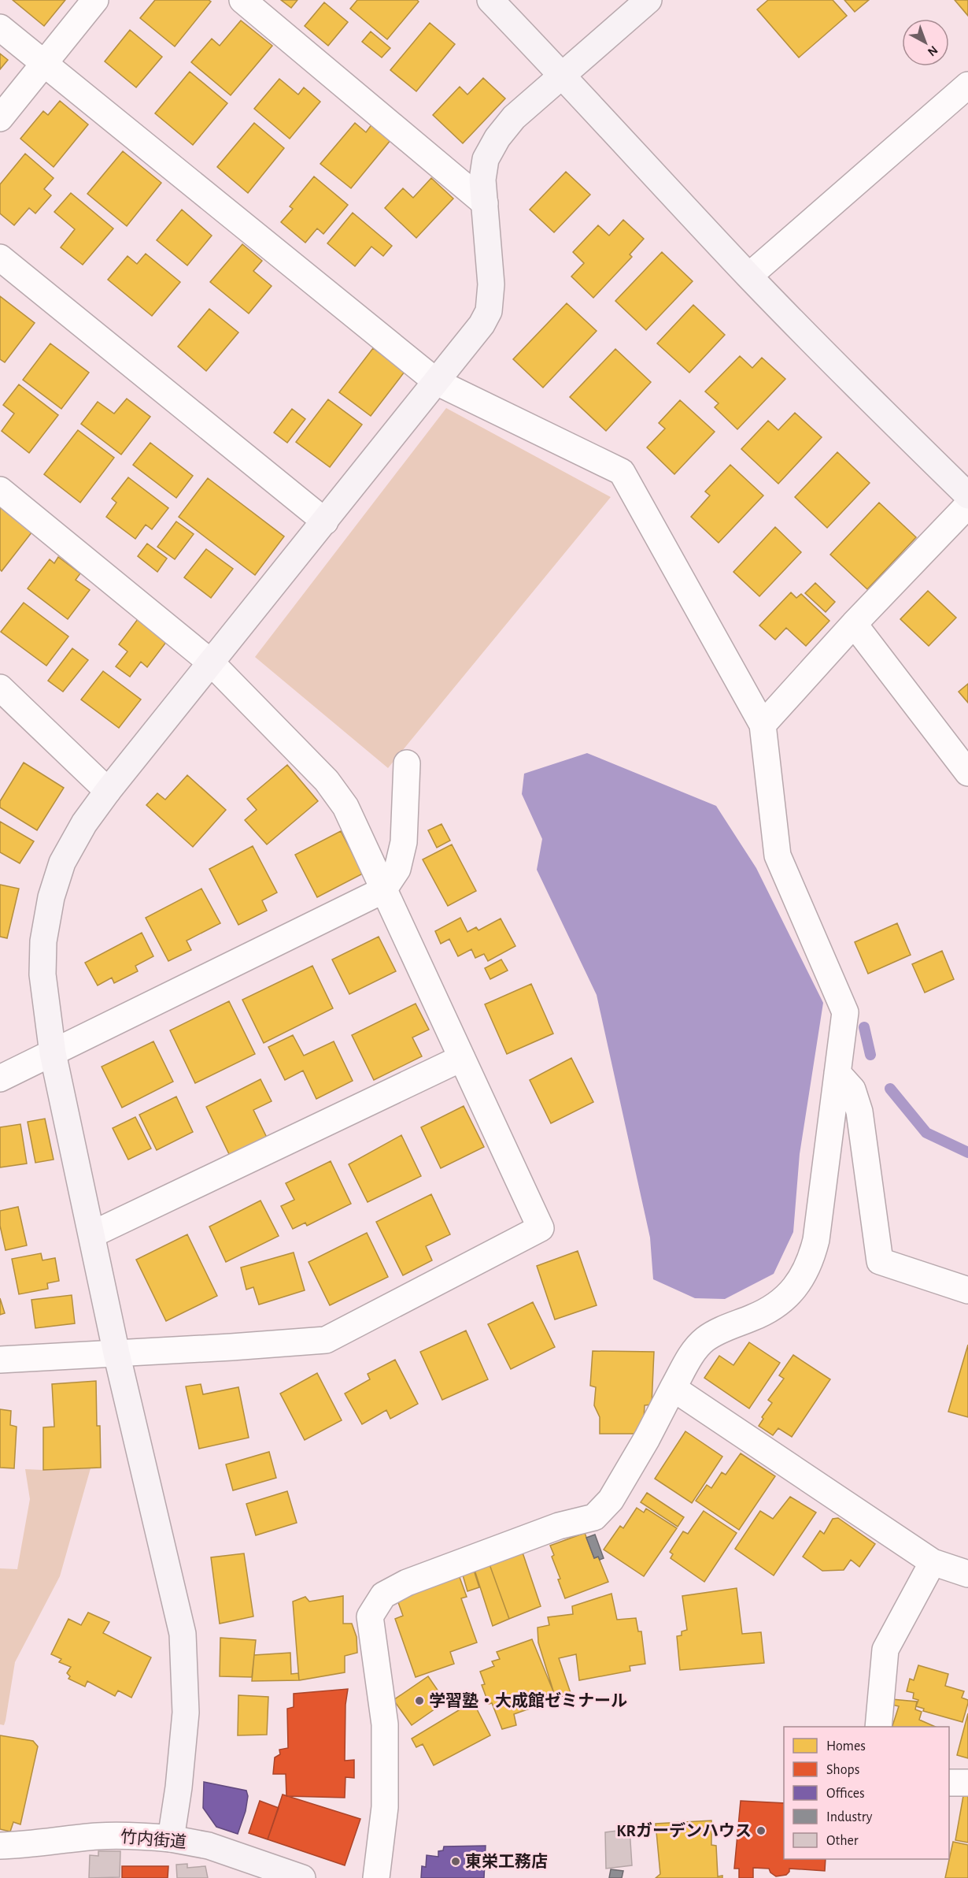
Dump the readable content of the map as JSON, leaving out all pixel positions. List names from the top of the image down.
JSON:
{
  "streets": {
    "street": ["竹内街道"]
  },
  "places": ["学習塾・大成館ゼミナール", "KRガーデンハウス", "東栄工務店"],
  "legend": [
    "Homes",
    "Shops",
    "Offices",
    "Industry",
    "Other"
  ],
  "north": "bottom right"
}
